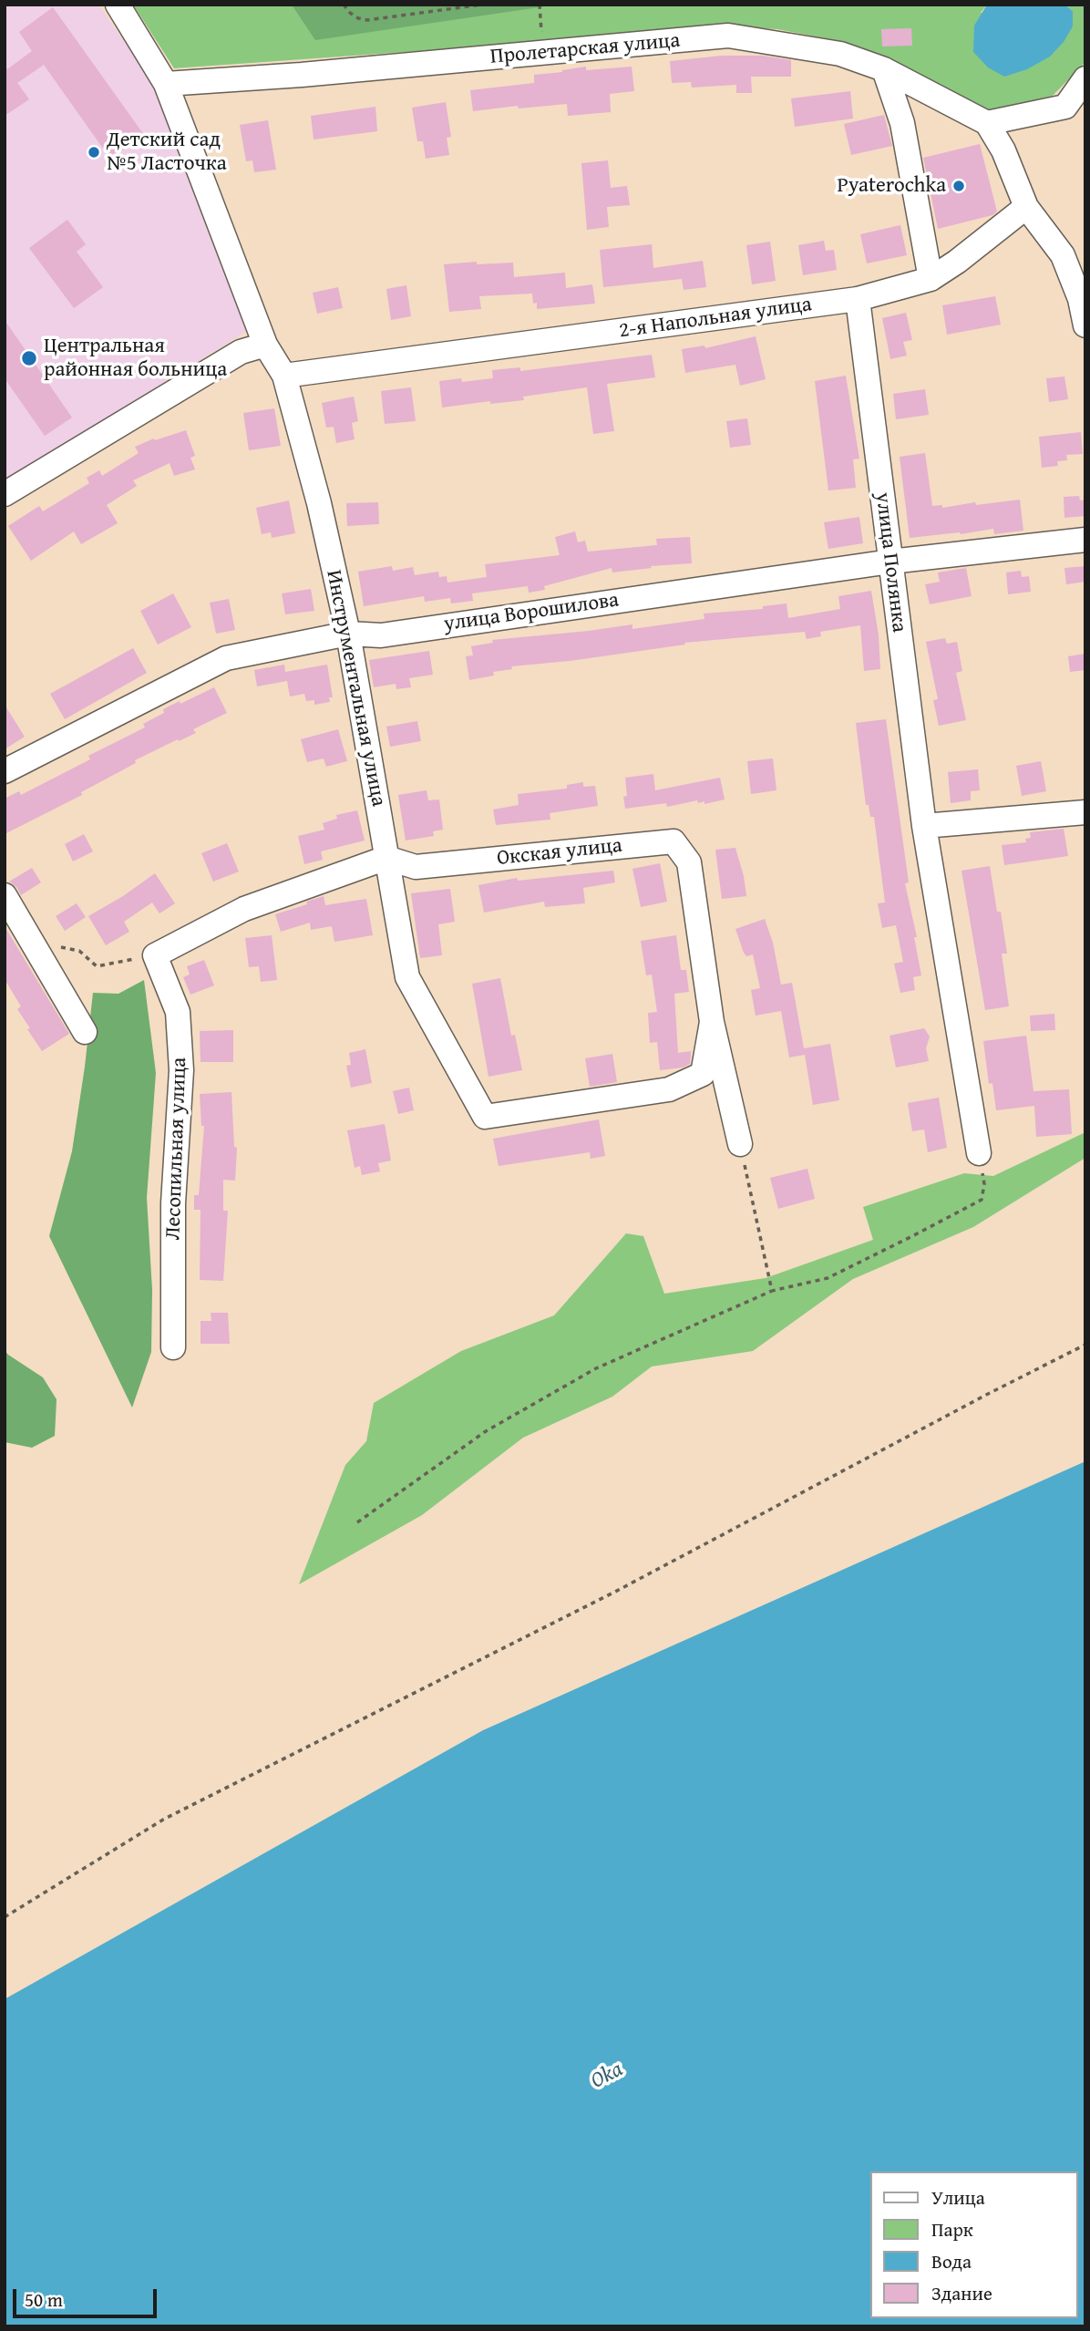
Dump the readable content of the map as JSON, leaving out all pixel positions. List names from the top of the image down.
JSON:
{
  "streets": {
    "street": [
      "Пролетарская улица",
      "2-я Напольная улица",
      "улица Полянка",
      "улица Ворошилова",
      "Инструментальная улица",
      "Окская улица",
      "Лесопильная улица"
    ]
  },
  "crossings": [
    ["Пролетарская улица", "Инструментальная улица"],
    ["2-я Напольная улица", "улица Полянка"],
    ["2-я Напольная улица", "Инструментальная улица"],
    ["улица Полянка", "улица Ворошилова"],
    ["улица Ворошилова", "Инструментальная улица"],
    ["Инструментальная улица", "Окская улица"]
  ],
  "water": ["Oka"],
  "places": ["Детский сад №5 Ласточка", "Pyaterochka", "Центральная районная больница"],
  "legend": [
    "Улица",
    "Парк",
    "Вода",
    "Здание"
  ],
  "scale_bar": "50 m"
}
